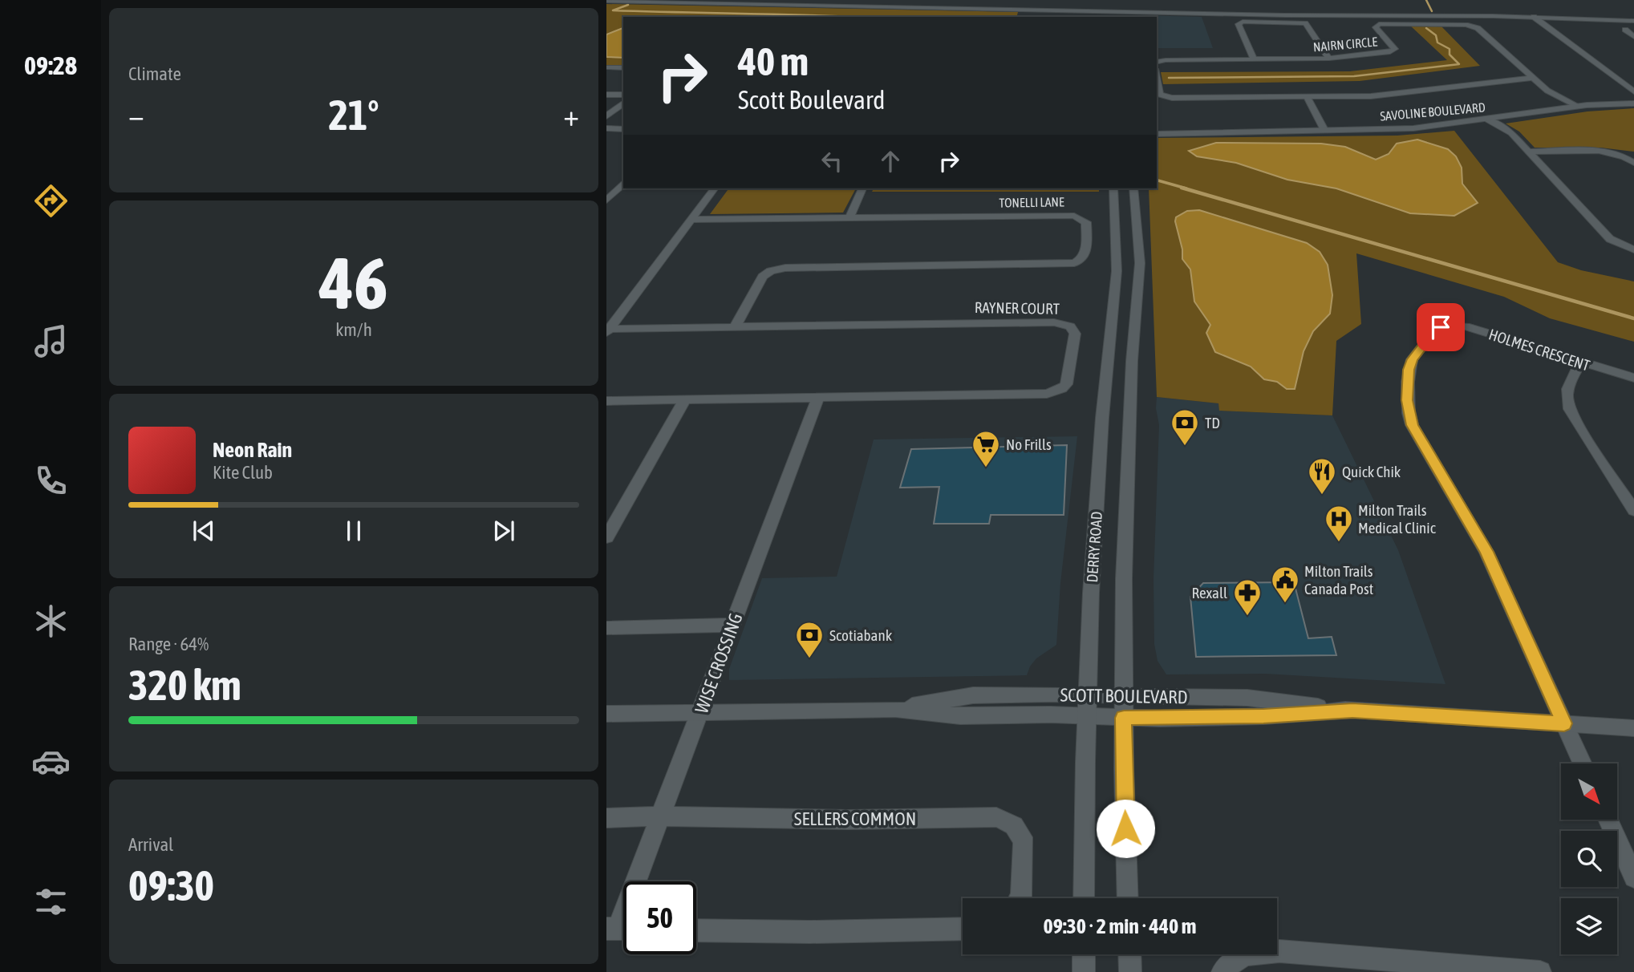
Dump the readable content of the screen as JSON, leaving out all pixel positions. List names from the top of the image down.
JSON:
{
  "streets": {
    "street": [
      "NAIRN CIRCLE",
      "SAVOLINE BOULEVARD",
      "TONELLI LANE",
      "RAYNER COURT",
      "HOLMES CRESCENT",
      "DERRY ROAD",
      "WISE CROSSING",
      "SCOTT BOULEVARD",
      "SELLERS COMMON"
    ]
  },
  "crossings": [
    ["NAIRN CIRCLE", "SAVOLINE BOULEVARD"],
    ["TONELLI LANE", "RAYNER COURT"],
    ["RAYNER COURT", "WISE CROSSING"],
    ["HOLMES CRESCENT", "SCOTT BOULEVARD"],
    ["DERRY ROAD", "SCOTT BOULEVARD"],
    ["WISE CROSSING", "SCOTT BOULEVARD"],
    ["WISE CROSSING", "SELLERS COMMON"]
  ],
  "places": {
    "bank": ["TD", "Scotiabank"],
    "supermarket": ["No Frills"],
    "restaurant": ["Quick Chik"],
    "hospital": ["Milton Trails Medical Clinic"],
    "public building": ["Milton Trails Canada Post"],
    "pharmacy": ["Rexall"]
  },
  "north": "bottom right",
  "page": {
    "tabs": "09:28",
    "tile": [
      "Climate",
      ["46", "km/h"],
      ["Range · 64%", "320 km"],
      ["Arrival", "09:30"]
    ],
    "turn": ["40 m", "Scott Boulevard"],
    "heat": ["−", "21°", "+"],
    "song": ["Neon Rain", "Kite Club"],
    "limit": "50",
    "trip": "09:30 · 2 min · 440 m"
  }
}
